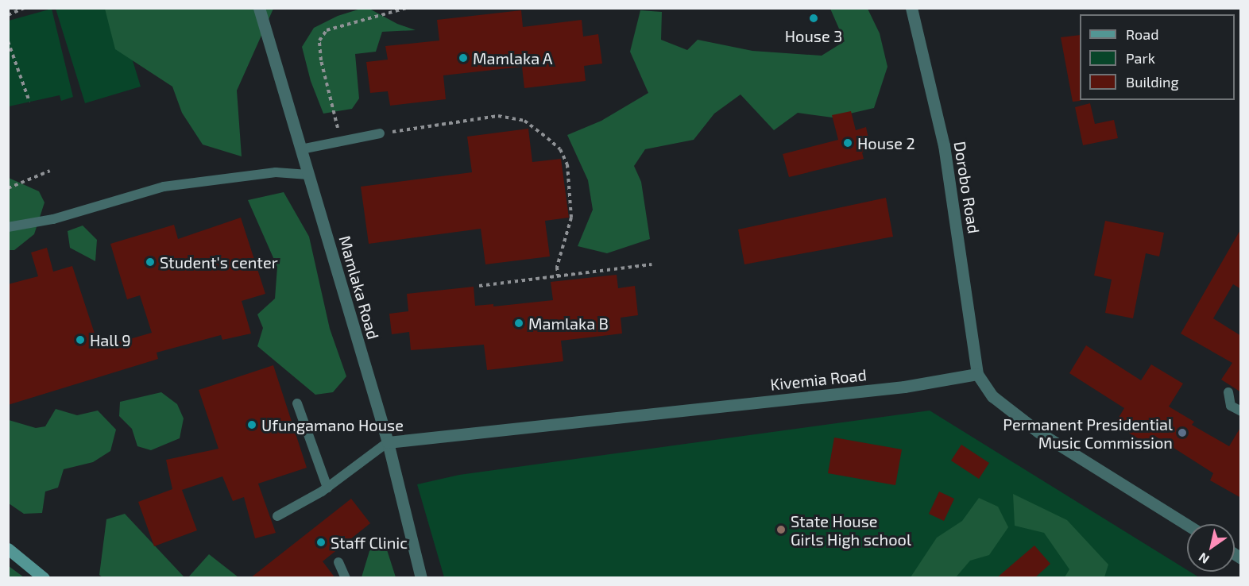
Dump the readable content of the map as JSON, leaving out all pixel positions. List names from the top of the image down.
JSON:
{
  "streets": {
    "street": ["Dorobo Road", "Mamlaka Road", "Kivemia Road"]
  },
  "crossings": [
    ["Dorobo Road", "Kivemia Road"],
    ["Mamlaka Road", "Kivemia Road"]
  ],
  "places": [
    "House 3",
    "Mamlaka A",
    "House 2",
    "Student's center",
    "Mamlaka B",
    "Hall 9",
    "Ufungamano House",
    "Permanent Presidential Music Commission",
    "State House Girls High school",
    "Staff Clinic"
  ],
  "legend": ["Road", "Park", "Building"],
  "north": "bottom left"
}
